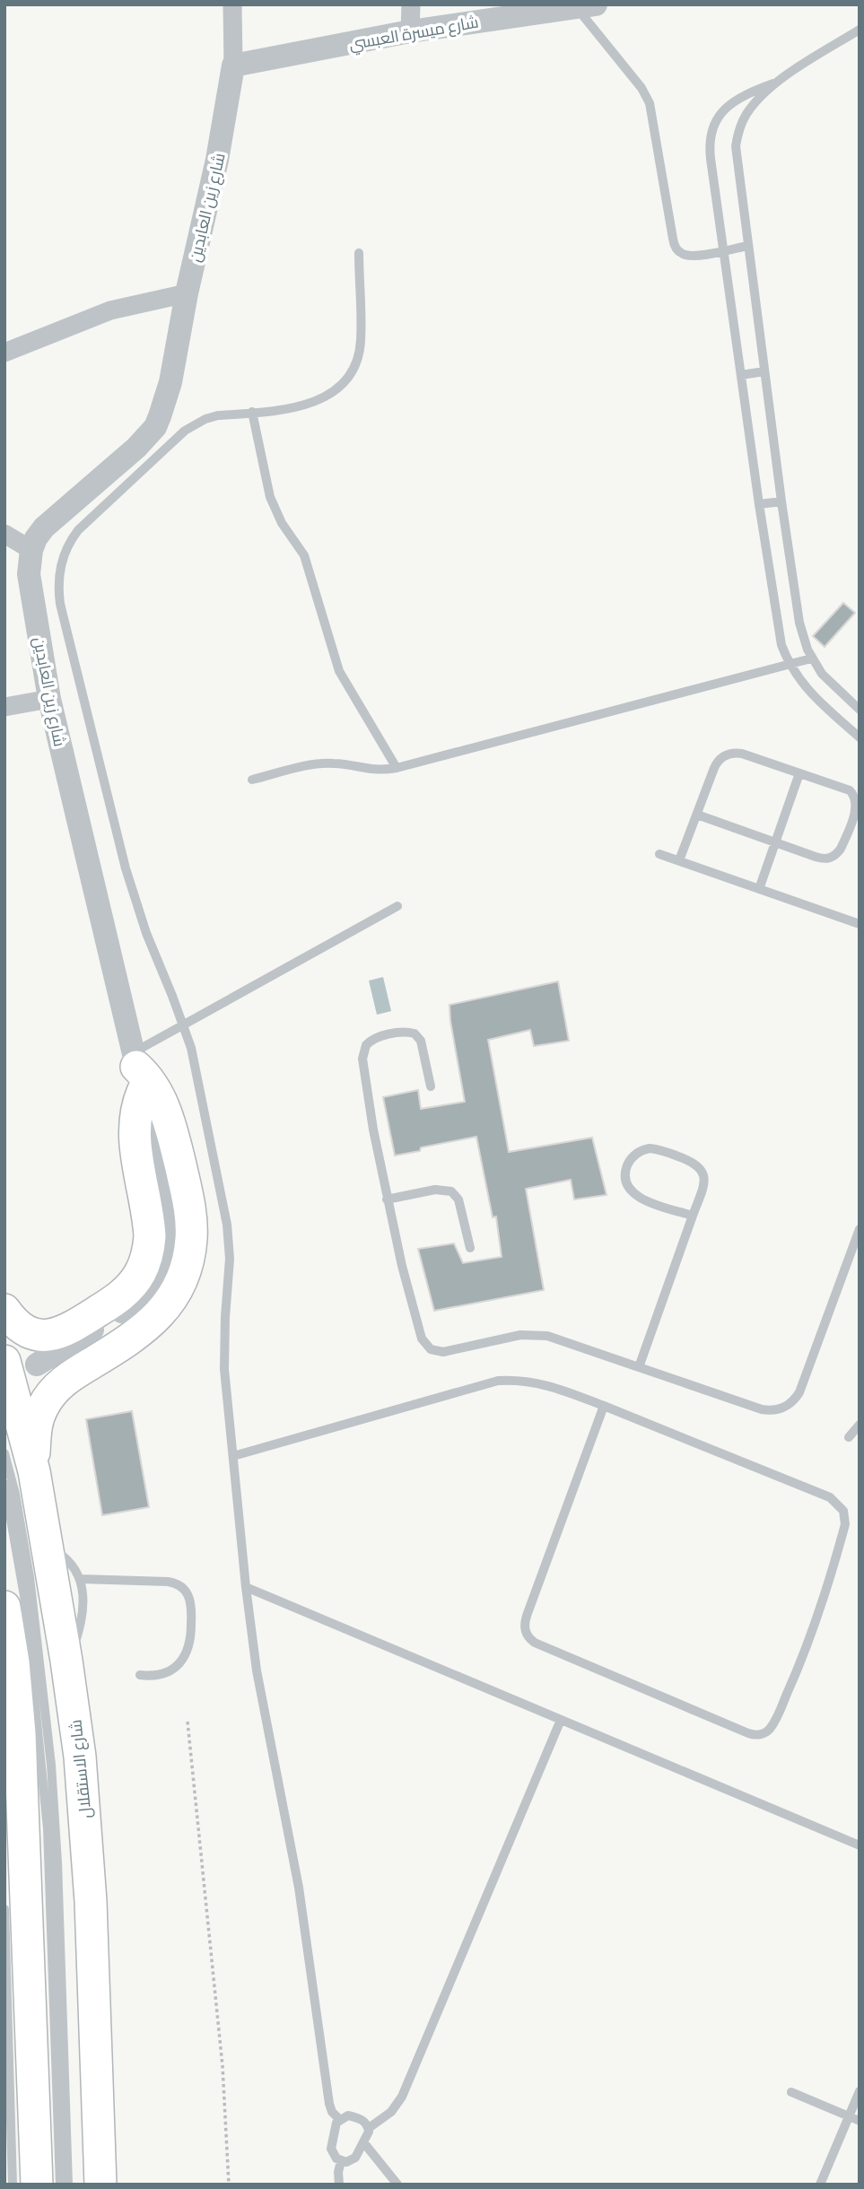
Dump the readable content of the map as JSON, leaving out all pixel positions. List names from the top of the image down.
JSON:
{
  "streets": {
    "highway": ["شارع الاستقلال"],
    "street": ["شارع ميسرة العبسي", "شارع زين العابدين"]
  },
  "crossings": [
    ["شارع ميسرة العبسي", "شارع زين العابدين"]
  ]
}
